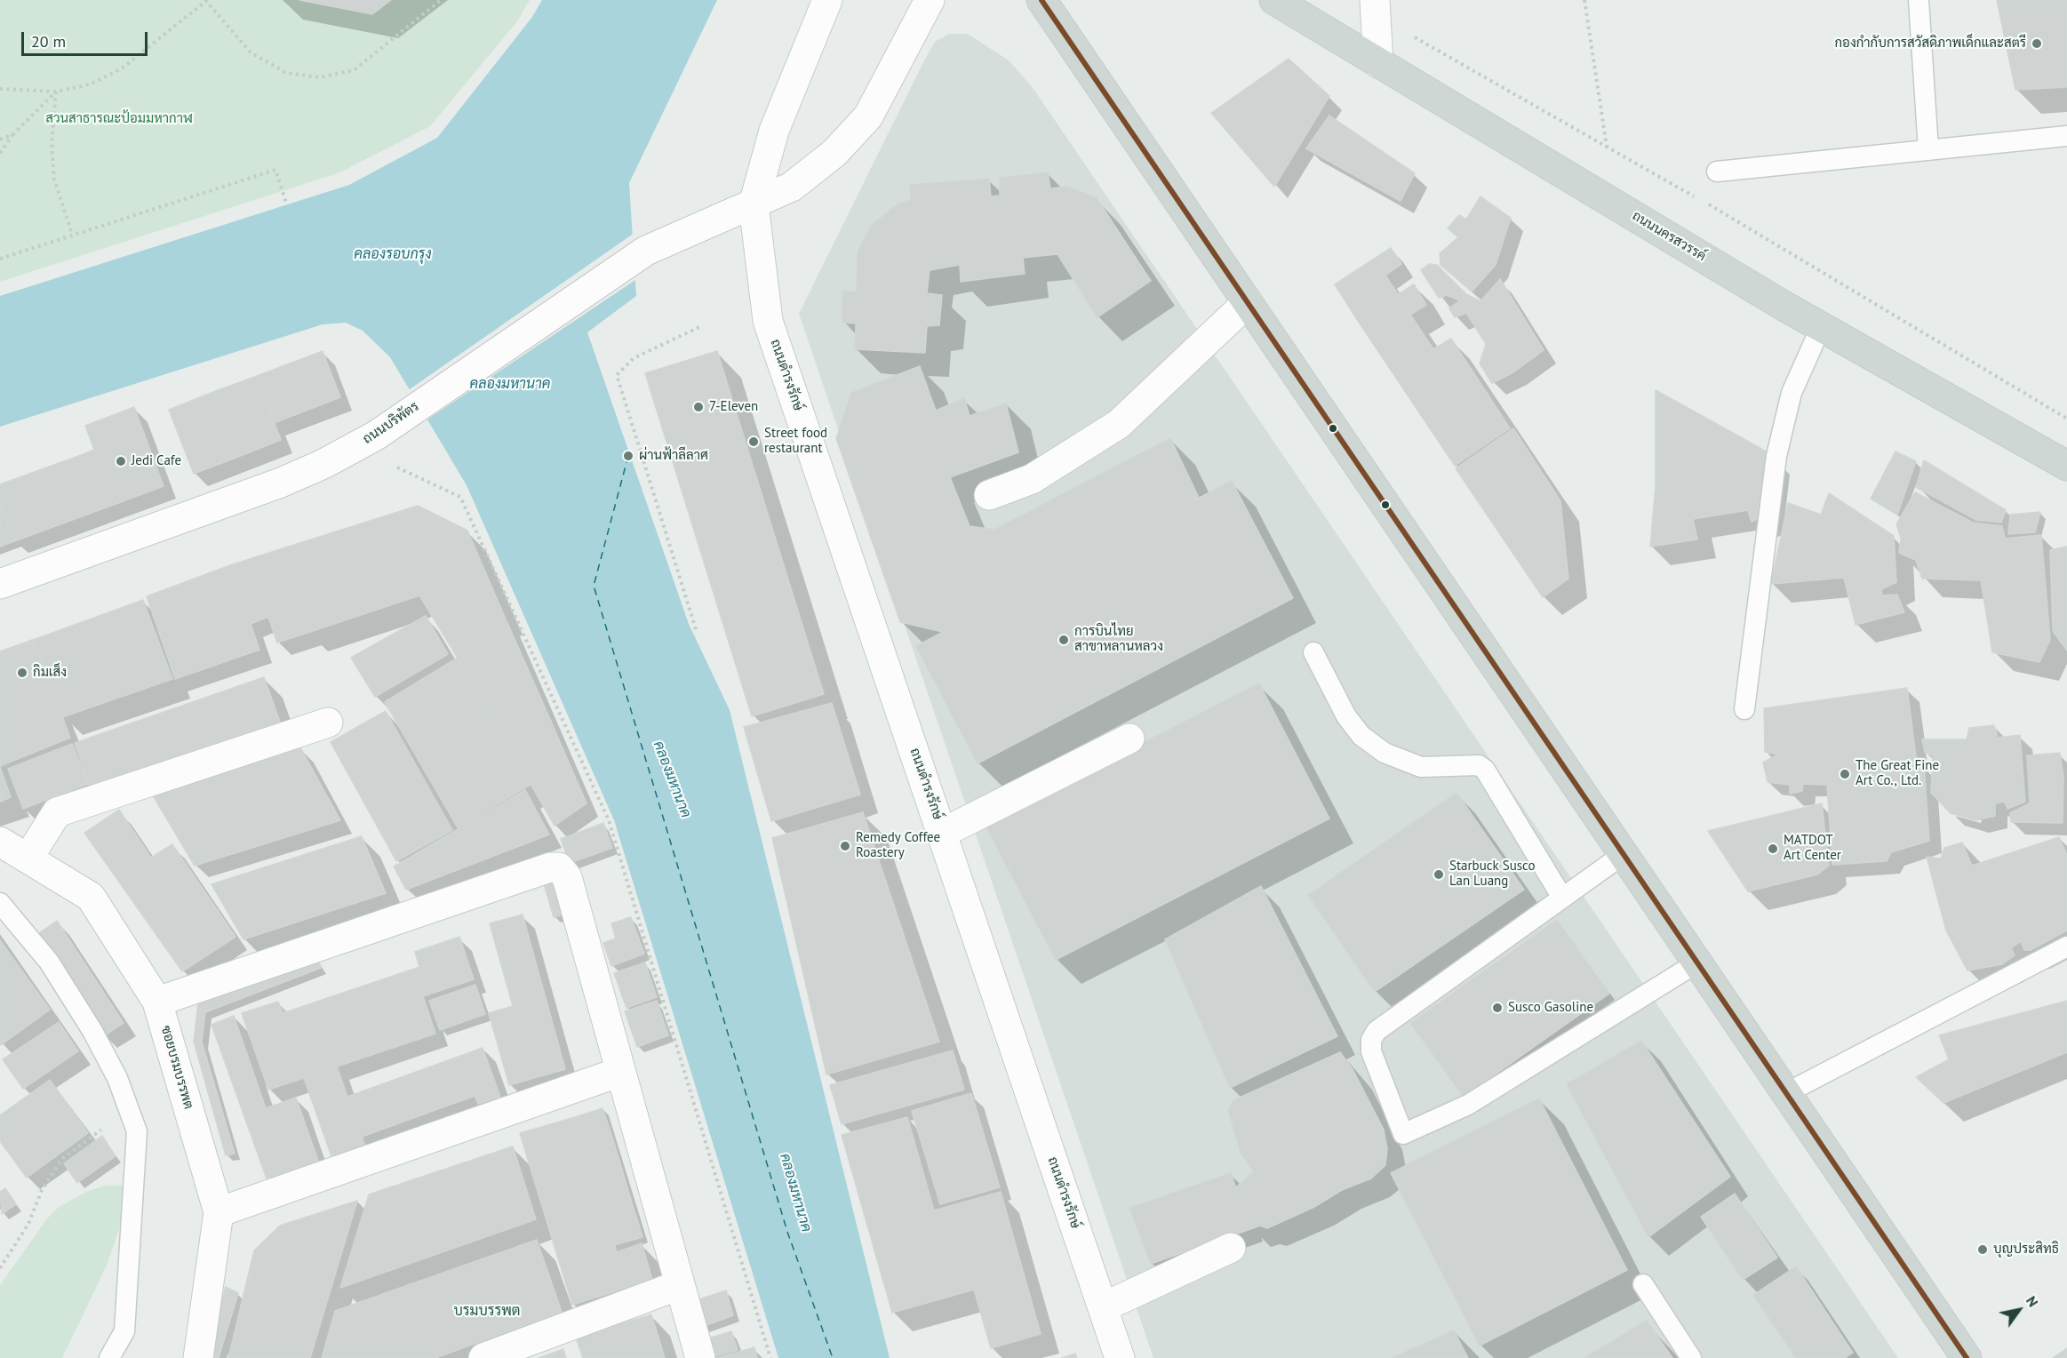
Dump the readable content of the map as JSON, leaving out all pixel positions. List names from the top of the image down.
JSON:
{
  "streets": {
    "main road": ["ถนนนครสวรรค์"],
    "street": ["ถนนดำรงรักษ์", "ถนนบริพัตร", "ซอยบรมบรรพต"]
  },
  "crossings": [
    ["ถนนดำรงรักษ์", "ถนนบริพัตร"]
  ],
  "districts": ["บรมบรรพต"],
  "water": ["คลองรอบกรุง", "คลองมหานาค"],
  "parks": ["สวนสาธารณะป้อมมหากาฬ"],
  "places": [
    "กองกำกับการสวัสดิภาพเด็กและสตรี",
    "7-Eleven",
    "Street food restaurant",
    "ผ่านฟ้าลีลาศ",
    "Jedi Cafe",
    "การบินไทย สาขาหลานหลวง",
    "กิมเส็ง",
    "The Great Fine Art Co., Ltd.",
    "Remedy Coffee Roastery",
    "MATDOT Art Center",
    "Starbuck Susco Lan Luang",
    "Susco Gasoline",
    "บุญประสิทธิ"
  ],
  "scale_bar": "20 m",
  "north": "top right"
}
